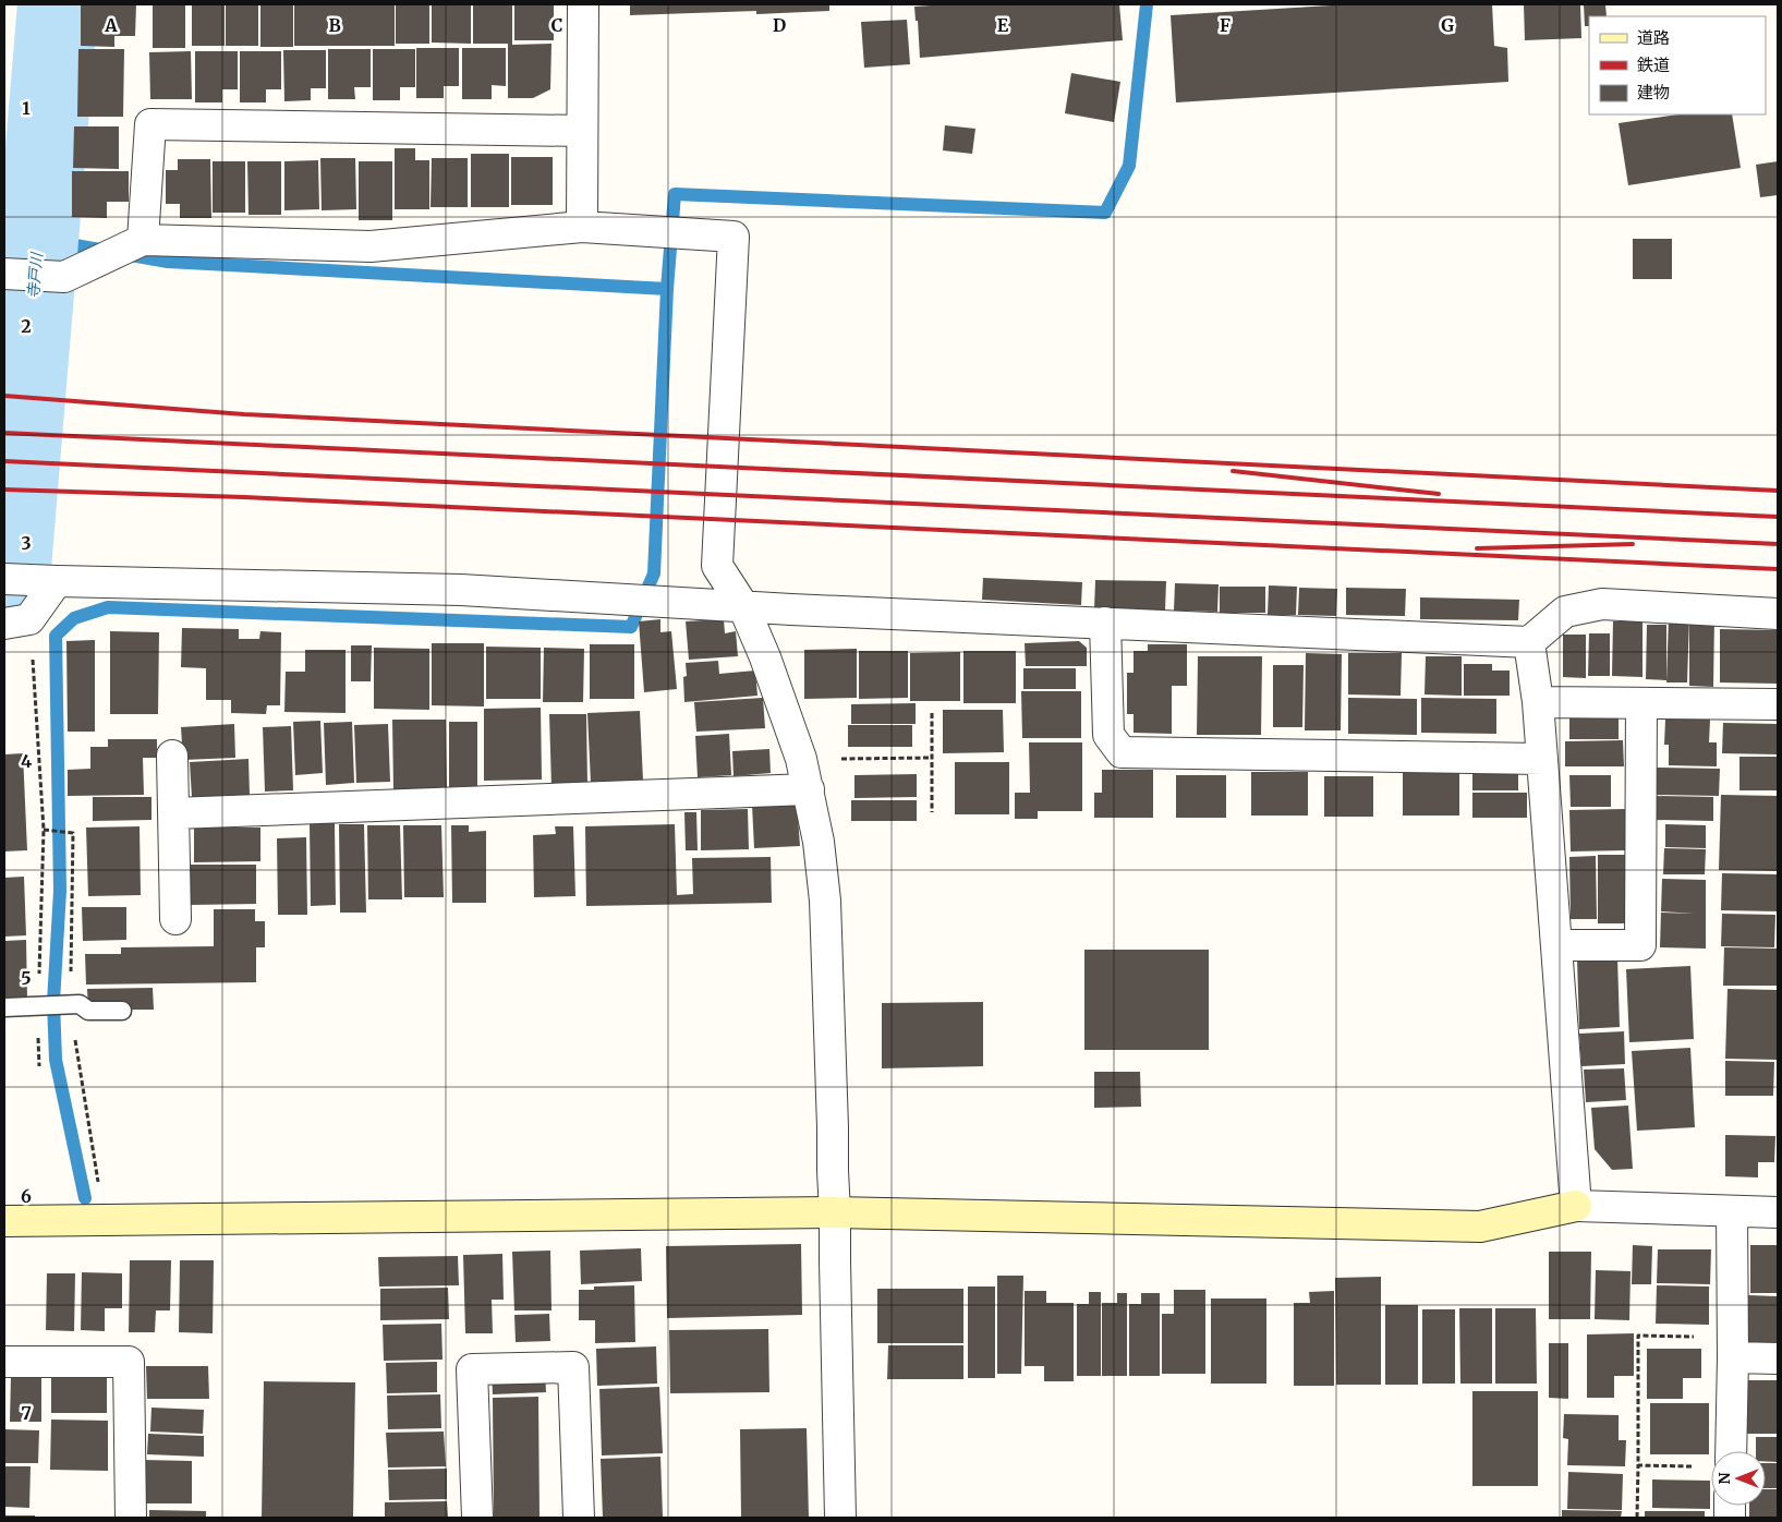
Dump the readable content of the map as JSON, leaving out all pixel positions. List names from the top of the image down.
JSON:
{
  "water": ["寺戸川"],
  "legend": ["道路", "鉄道", "建物"],
  "north": "left",
  "grid": {
    "columns": [
      "A",
      "B",
      "C",
      "D",
      "E",
      "F",
      "G"
    ],
    "rows": [
      "1",
      "2",
      "3",
      "4",
      "5",
      "6",
      "7"
    ]
  }
}
